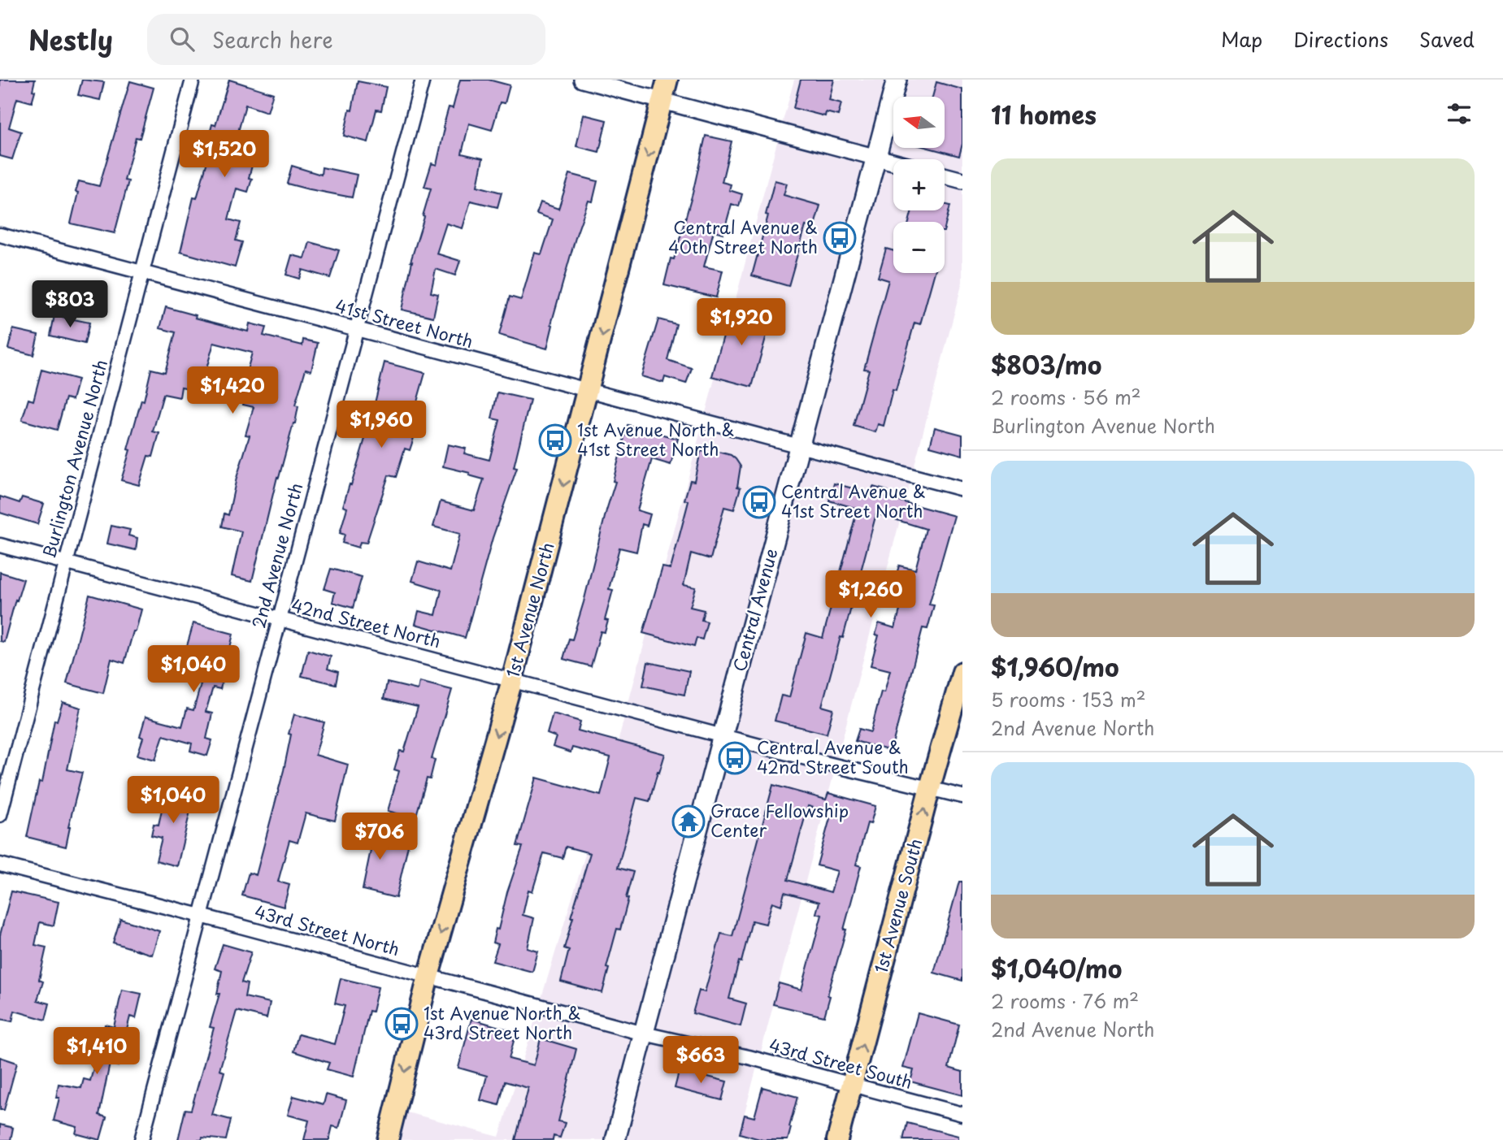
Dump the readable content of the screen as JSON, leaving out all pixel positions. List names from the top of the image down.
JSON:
{
  "streets": {
    "main road": ["1st Avenue North", "Central Avenue", "1st Avenue South"],
    "street": [
      "41st Street North",
      "Burlington Avenue North",
      "2nd Avenue North",
      "42nd Street North",
      "43rd Street North",
      "43rd Street South"
    ]
  },
  "crossings": [
    ["41st Street North", "Burlington Avenue North"],
    ["41st Street North", "2nd Avenue North"],
    ["41st Street North", "1st Avenue North"],
    ["41st Street North", "Central Avenue"],
    ["Burlington Avenue North", "42nd Street North"],
    ["2nd Avenue North", "42nd Street North"],
    ["2nd Avenue North", "43rd Street North"],
    ["1st Avenue North", "42nd Street North"],
    ["1st Avenue North", "43rd Street North"],
    ["Central Avenue", "42nd Street North"],
    ["Central Avenue", "43rd Street North"],
    ["Central Avenue", "43rd Street South"],
    ["42nd Street North", "1st Avenue South"],
    ["1st Avenue South", "43rd Street South"],
    ["43rd Street North", "43rd Street South"]
  ],
  "one_way": ["1st Avenue North", "1st Avenue South"],
  "places": {
    "bus stop": [
      "Central Avenue & 40th Street North",
      "1st Avenue North & 41st Street North",
      "Central Avenue & 41st Street North",
      "Central Avenue & 42nd Street South",
      "1st Avenue North & 43rd Street North"
    ],
    "temple": ["Grace Fellowship Center"]
  },
  "north": "left",
  "page": {
    "header": "Nestly",
    "search": "Search here",
    "nav": ["Map", "Directions", "Saved"],
    "heading": "11 homes",
    "map_buttons": ["+", "−"],
    "price": [
      "$1,520",
      "$803",
      "$1,920",
      "$1,420",
      "$1,960",
      "$1,260",
      "$1,040",
      "$1,040",
      "$706",
      "$1,410",
      "$663"
    ],
    "list": [
      {
        "name": "$803/mo",
        "note": "2 rooms · 56 m² · Burlington Avenue North"
      },
      {
        "name": "$1,960/mo",
        "note": "5 rooms · 153 m² · 2nd Avenue North"
      },
      {
        "name": "$1,040/mo",
        "note": "2 rooms · 76 m² · 2nd Avenue North"
      }
    ]
  }
}
